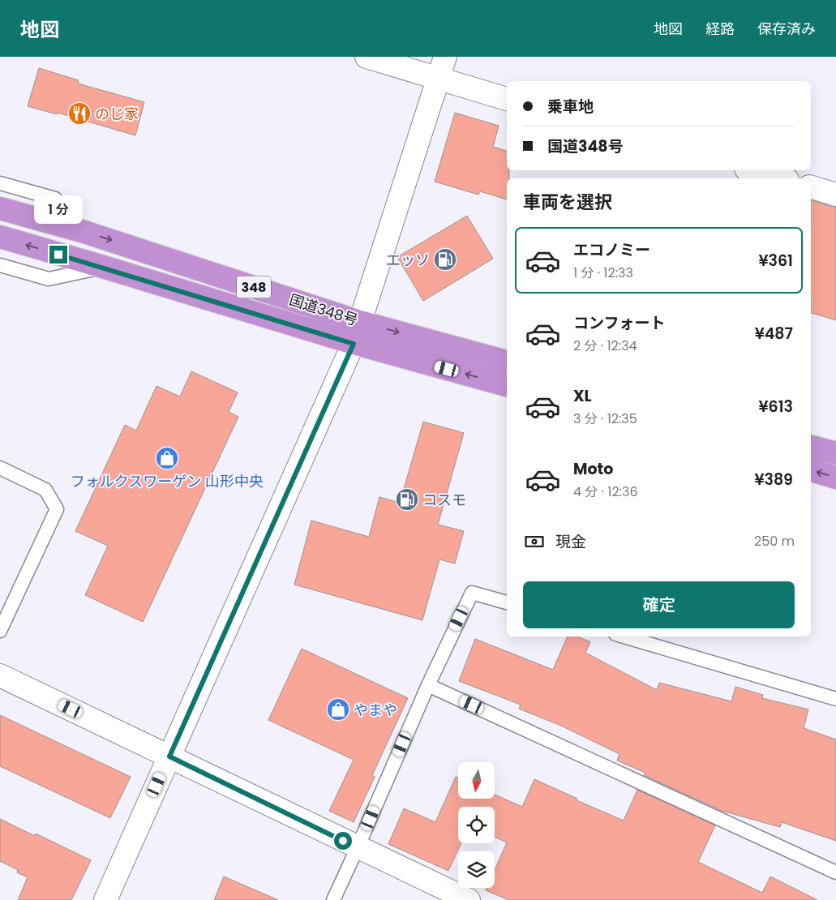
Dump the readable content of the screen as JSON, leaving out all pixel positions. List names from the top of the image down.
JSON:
{
  "streets": {
    "highway": ["348", "国道348号"]
  },
  "places": {
    "restaurant": ["のじ家"],
    "fuel station": ["エッソ", "コスモ"],
    "shop": ["フォルクスワーゲン 山形中央", "やまや"]
  },
  "north": "bottom",
  "page": {
    "header": "地図",
    "nav": ["地図", "経路", "保存済み"],
    "banner": ["乗車地", "国道348号"],
    "heading": "車両を選択",
    "bubble": "1 分",
    "list": [
      {
        "name": "エコノミー",
        "note": "1 分 · 12:33",
        "value": "¥361"
      },
      {
        "name": "コンフォート",
        "note": "2 分 · 12:34",
        "value": "¥487"
      },
      {
        "name": "XL",
        "note": "3 分 · 12:35",
        "value": "¥613"
      },
      {
        "name": "Moto",
        "note": "4 分 · 12:36",
        "value": "¥389"
      }
    ],
    "pay": ["現金", "250 m"],
    "buttons": "確定"
  }
}
